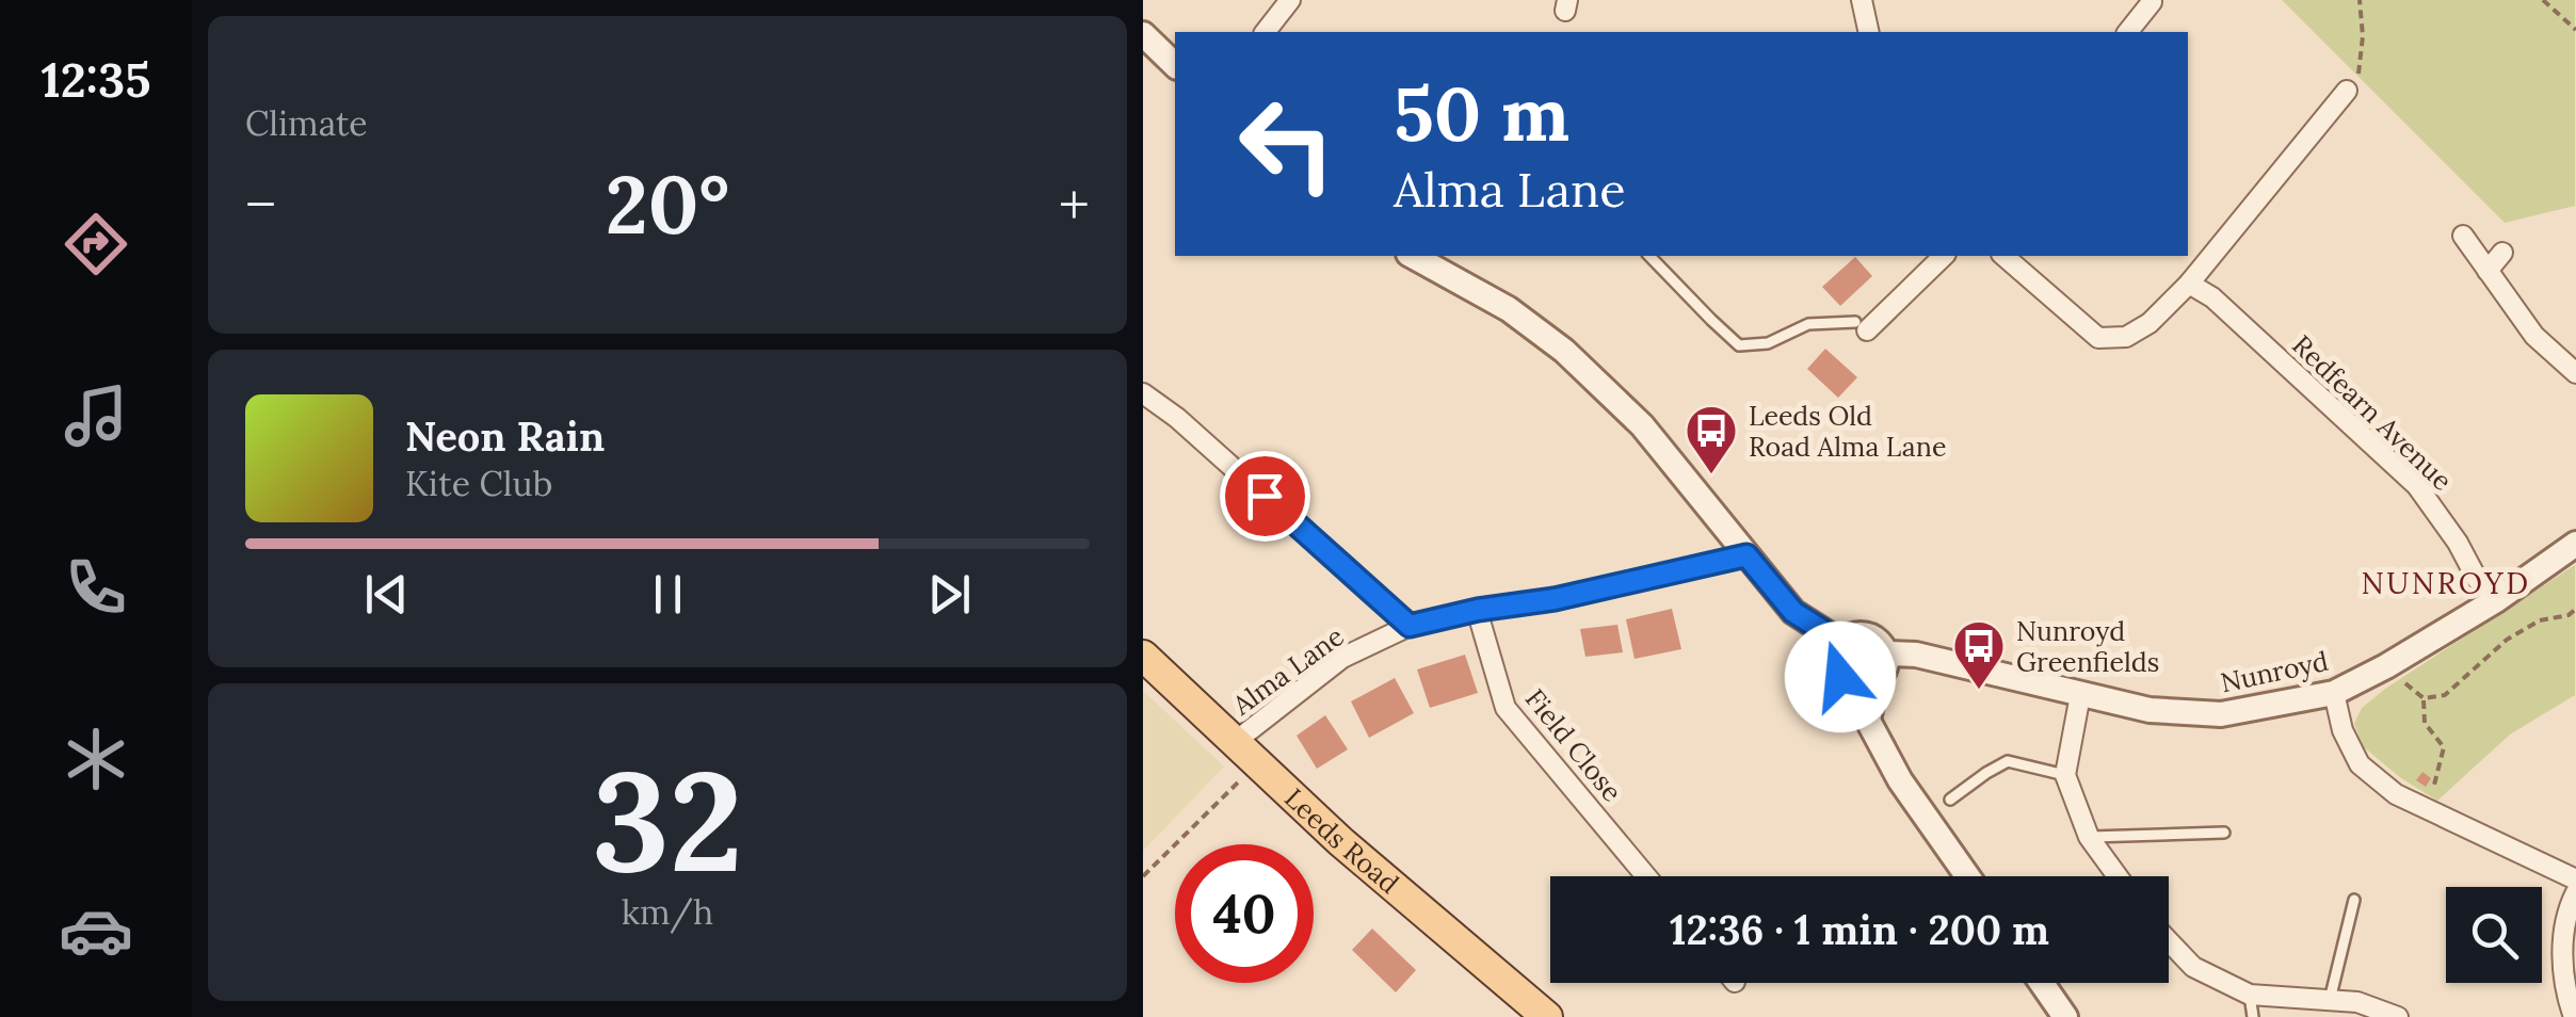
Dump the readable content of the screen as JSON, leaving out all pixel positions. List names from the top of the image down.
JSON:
{
  "streets": {
    "main road": ["Leeds Road"],
    "street": [
      "Redfearn Avenue",
      "Alma Lane",
      "Nunroyd",
      "Field Close"
    ]
  },
  "crossings": [
    ["Redfearn Avenue", "Nunroyd"],
    ["Alma Lane", "Field Close"],
    ["Alma Lane", "Leeds Road"]
  ],
  "districts": ["NUNROYD"],
  "places": {
    "bus stop": ["Leeds Old Road Alma Lane", "Nunroyd Greenfields"]
  },
  "page": {
    "tabs": "12:35",
    "tile": [
      "Climate",
      ["32", "km/h"]
    ],
    "turn": ["50 m", "Alma Lane"],
    "heat": ["−", "20°", "+"],
    "song": ["Neon Rain", "Kite Club"],
    "limit": "40",
    "trip": "12:36 · 1 min · 200 m"
  }
}
